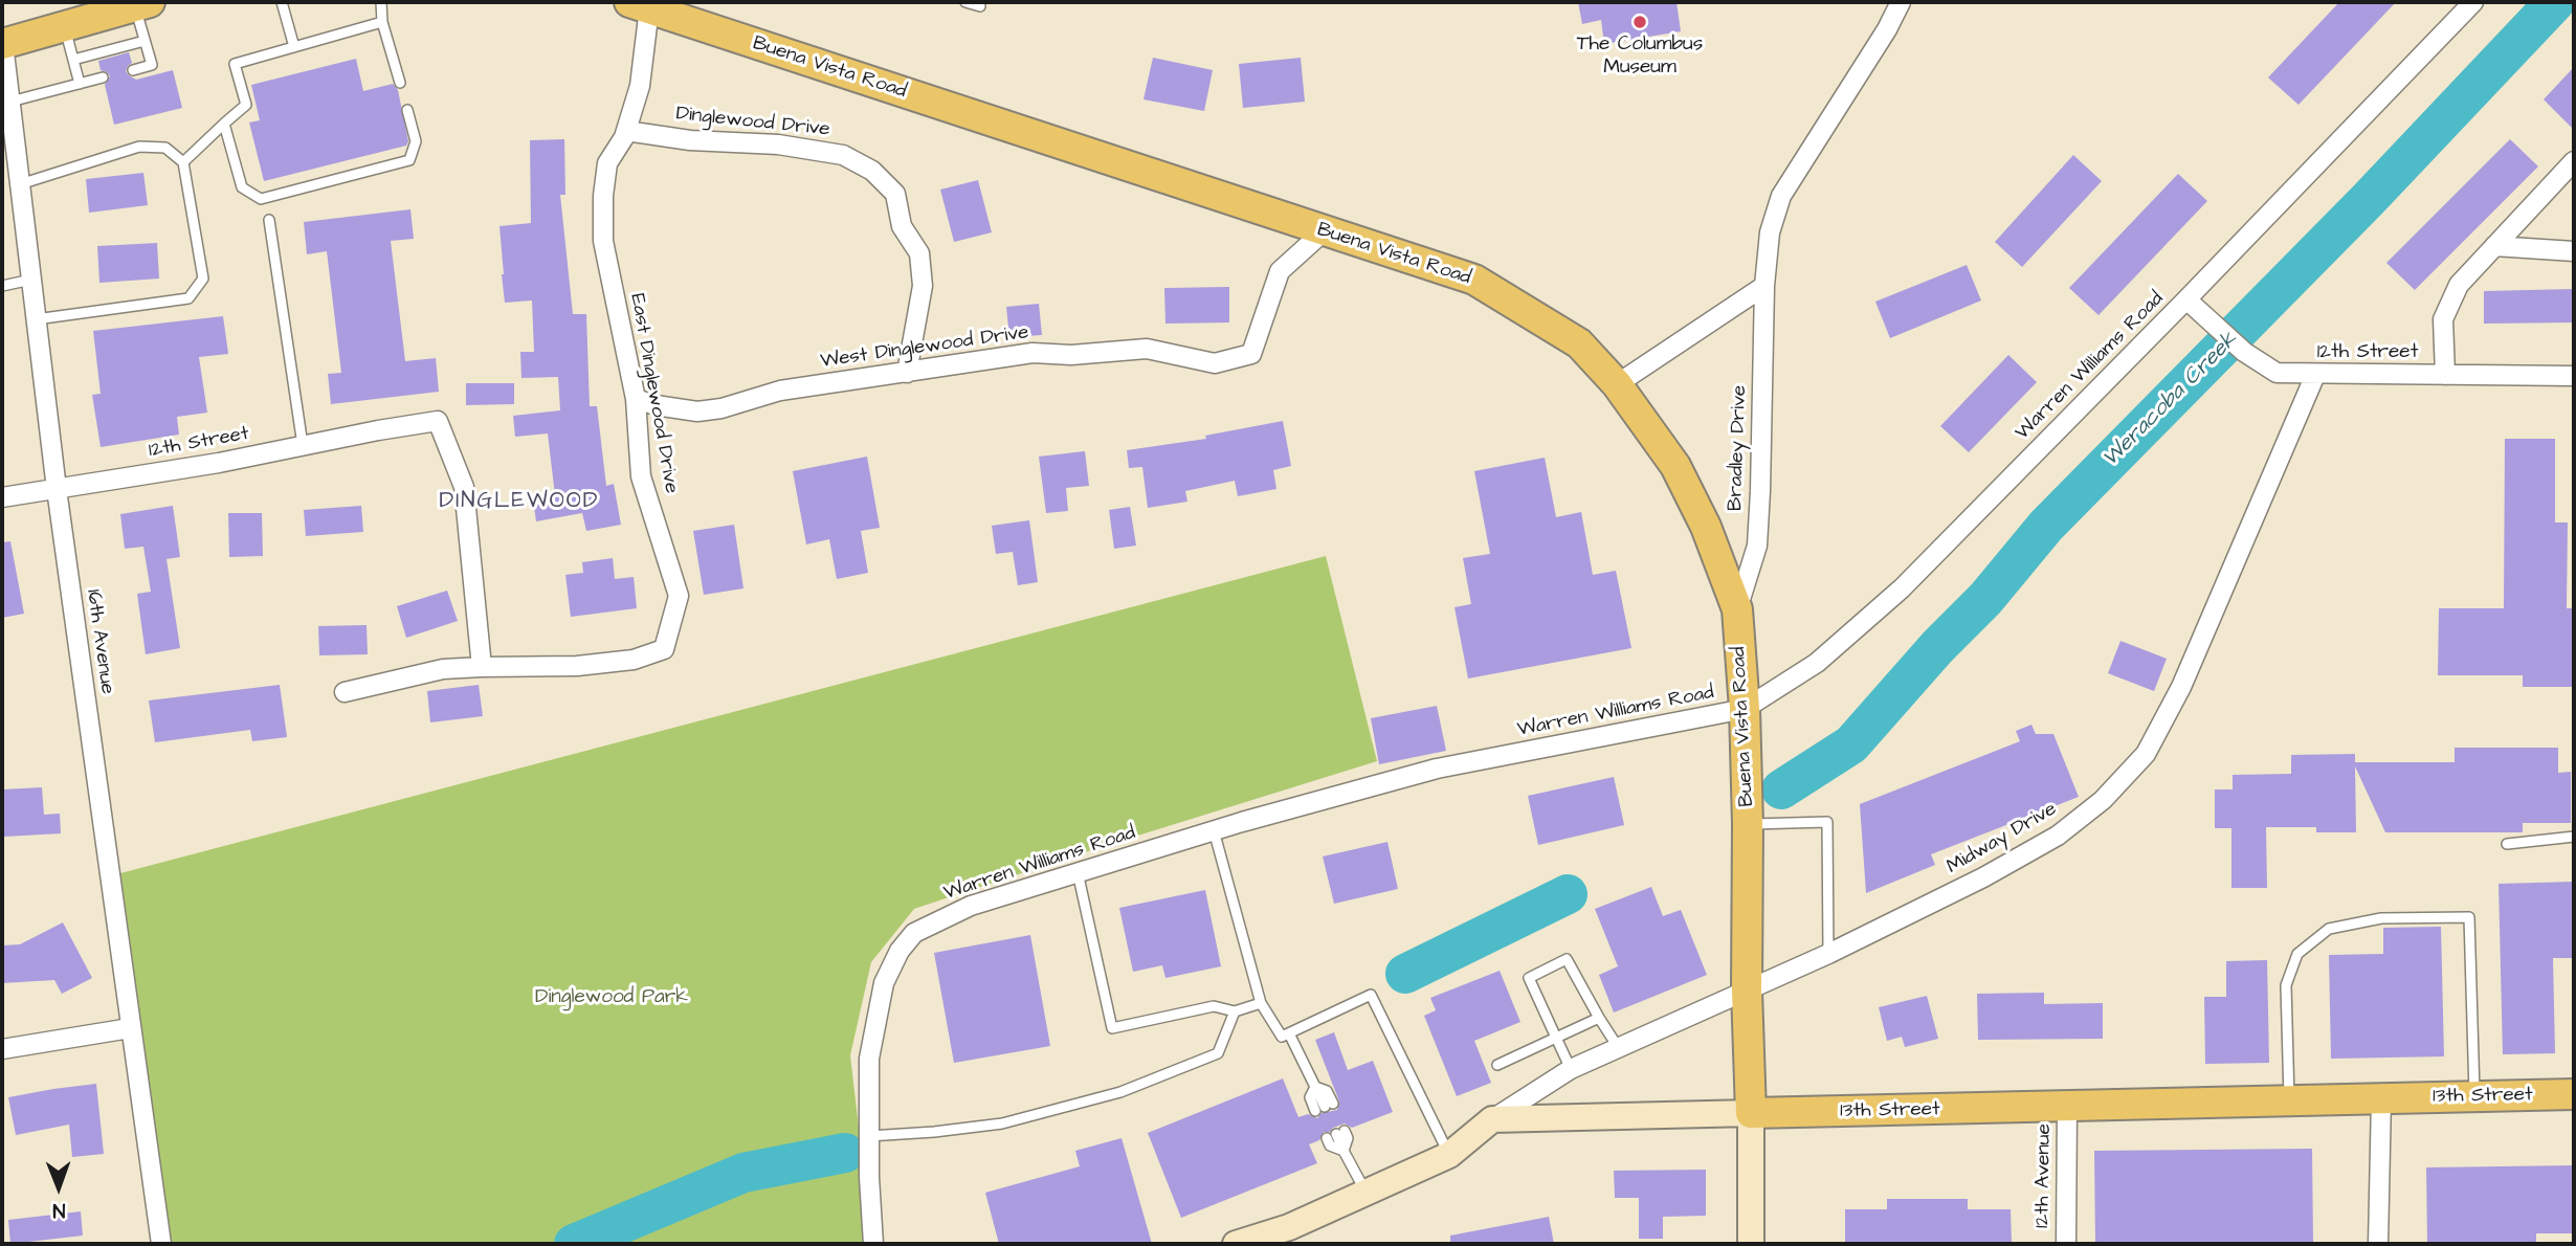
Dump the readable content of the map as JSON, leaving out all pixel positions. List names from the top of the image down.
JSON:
{
  "streets": {
    "main road": ["Buena Vista Road", "13th Street"],
    "street": [
      "Dinglewood Drive",
      "West Dinglewood Drive",
      "12th Street",
      "Warren Williams Road",
      "East Dinglewood Drive",
      "Bradley Drive",
      "16th Avenue",
      "Midway Drive",
      "12th Avenue"
    ]
  },
  "crossings": [
    ["Buena Vista Road", "West Dinglewood Drive"],
    ["Buena Vista Road", "Warren Williams Road"],
    ["Buena Vista Road", "East Dinglewood Drive"],
    ["Buena Vista Road", "Bradley Drive"],
    ["Buena Vista Road", "Midway Drive"],
    ["Buena Vista Road", "13th Street"],
    ["Dinglewood Drive", "West Dinglewood Drive"],
    ["Dinglewood Drive", "East Dinglewood Drive"],
    ["West Dinglewood Drive", "East Dinglewood Drive"],
    ["12th Street", "Warren Williams Road"],
    ["12th Street", "East Dinglewood Drive"],
    ["12th Street", "16th Avenue"],
    ["12th Street", "Midway Drive"],
    ["Midway Drive", "13th Street"],
    ["13th Street", "12th Avenue"]
  ],
  "districts": ["DINGLEWOOD"],
  "water": ["Weracoba Creek"],
  "parks": ["Dinglewood Park"],
  "places": ["The Columbus Museum"],
  "north": "bottom"
}
